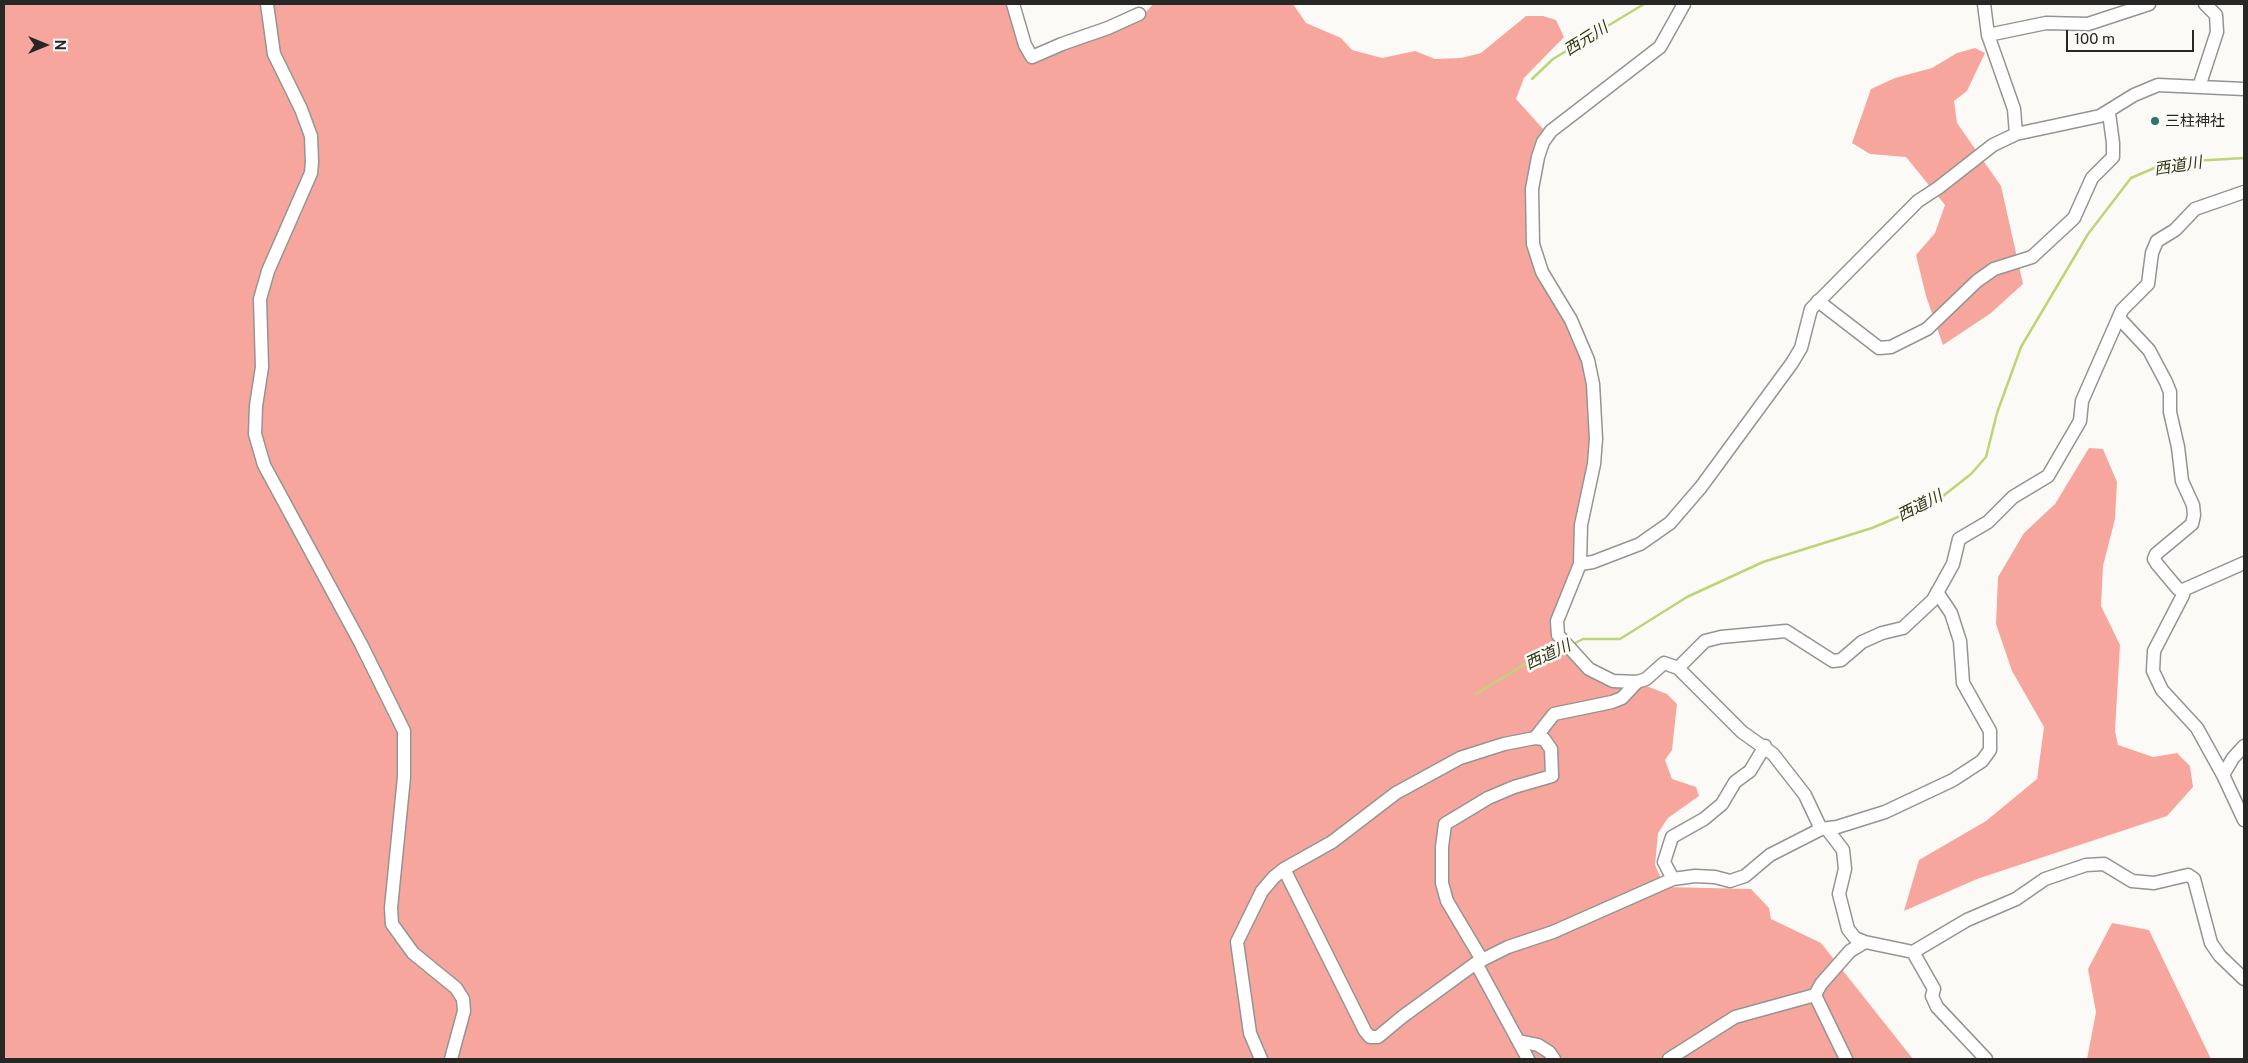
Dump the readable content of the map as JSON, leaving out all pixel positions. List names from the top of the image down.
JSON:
{
  "water": ["西元川", "西道川"],
  "places": ["三柱神社"],
  "scale_bar": "100 m",
  "north": "right"
}
